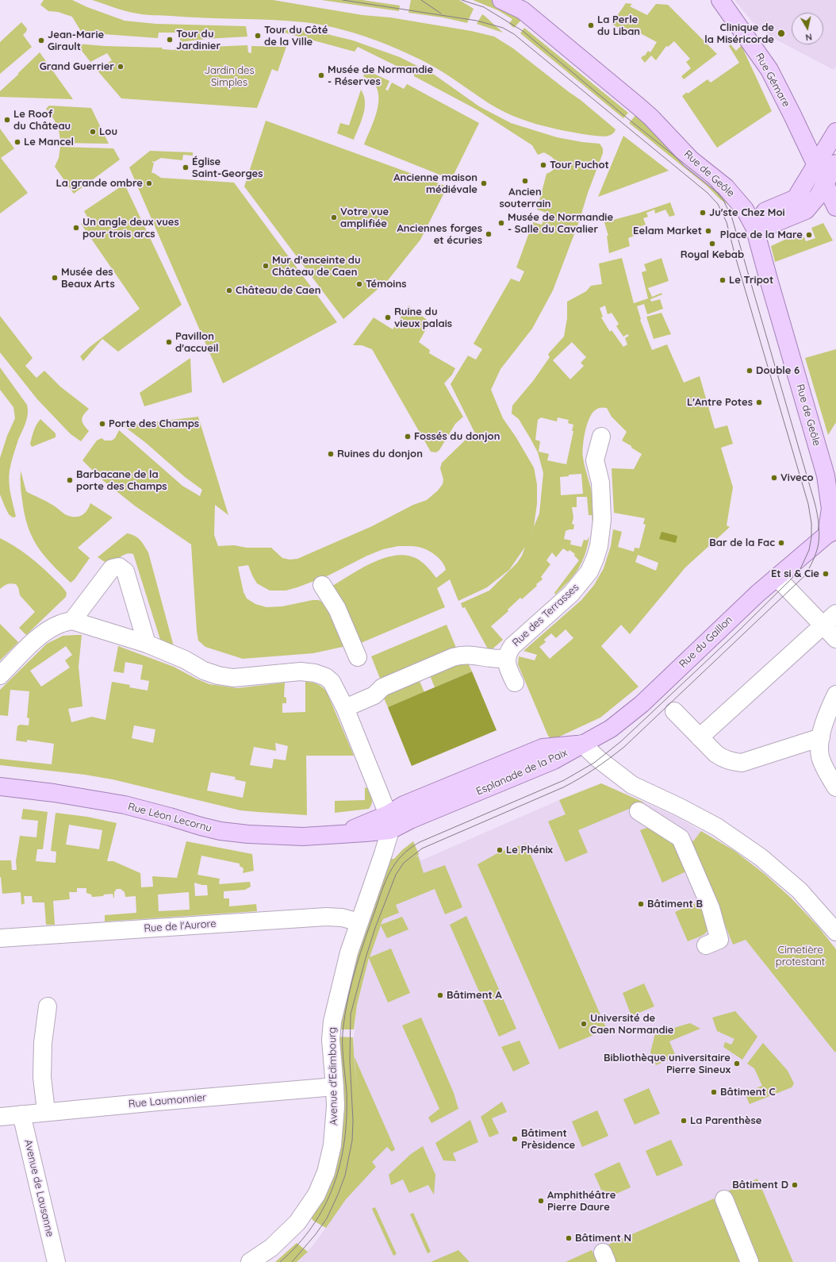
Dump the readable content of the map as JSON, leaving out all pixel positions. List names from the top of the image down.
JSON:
{
  "streets": {
    "main road": [
      "Rue Gémare",
      "Rue de Geôle",
      "Rue du Gaillon",
      "Esplanade de la Paix",
      "Rue Léon Lecornu"
    ],
    "street": [
      "Rue des Terrasses",
      "Rue de l'Aurore",
      "Avenue d'Edimbourg",
      "Rue Laumonnier",
      "Avenue de Lausanne"
    ]
  },
  "crossings": [
    ["Rue de Geôle", "Rue du Gaillon"],
    ["Rue du Gaillon", "Esplanade de la Paix"],
    ["Esplanade de la Paix", "Rue Léon Lecornu"],
    ["Esplanade de la Paix", "Avenue d'Edimbourg"],
    ["Rue Léon Lecornu", "Avenue d'Edimbourg"],
    ["Rue de l'Aurore", "Avenue d'Edimbourg"],
    ["Avenue d'Edimbourg", "Rue Laumonnier"],
    ["Rue Laumonnier", "Avenue de Lausanne"]
  ],
  "parks": ["Jardin des Simples", "Cimetière protestant"],
  "places": [
    "La Perle du Liban",
    "Clinique de la Miséricorde",
    "Tour du Côté de la Ville",
    "Tour du Jardinier",
    "Jean-Marie Girault",
    "Grand Guerrier",
    "Musée de Normandie - Réserves",
    "Le Roof du Château",
    "Lou",
    "Le Mancel",
    "Tour Puchot",
    "Église Saint-Georges",
    "Ancien souterrain",
    "La grande ombre",
    "Ancienne maison médiévale",
    "Ju'ste Chez Moi",
    "Votre vue amplifiée",
    "Musée de Normandie - Salle du Cavalier",
    "Un angle deux vues pour trois arcs",
    "Eelam Market",
    "Anciennes forges et écuries",
    "Place de la Mare",
    "Royal Kebab",
    "Mur d'enceinte du Château de Caen",
    "Musée des Beaux Arts",
    "Le Tripot",
    "Témoins",
    "Château de Caen",
    "Ruine du vieux palais",
    "Pavillon d'accueil",
    "Double 6",
    "L'Antre Potes",
    "Porte des Champs",
    "Fossés du donjon",
    "Ruines du donjon",
    "Viveco",
    "Barbacane de la porte des Champs",
    "Bar de la Fac",
    "Et si & Cie",
    "Le Phénix",
    "Bâtiment B",
    "Bâtiment A",
    "Université de Caen Normandie",
    "Bibliothèque universitaire Pierre Sineux",
    "Bâtiment C",
    "La Parenthèse",
    "Bâtiment Prèsidence",
    "Bâtiment D",
    "Amphithéâtre Pierre Daure",
    "Bâtiment N"
  ],
  "north": "bottom"
}
